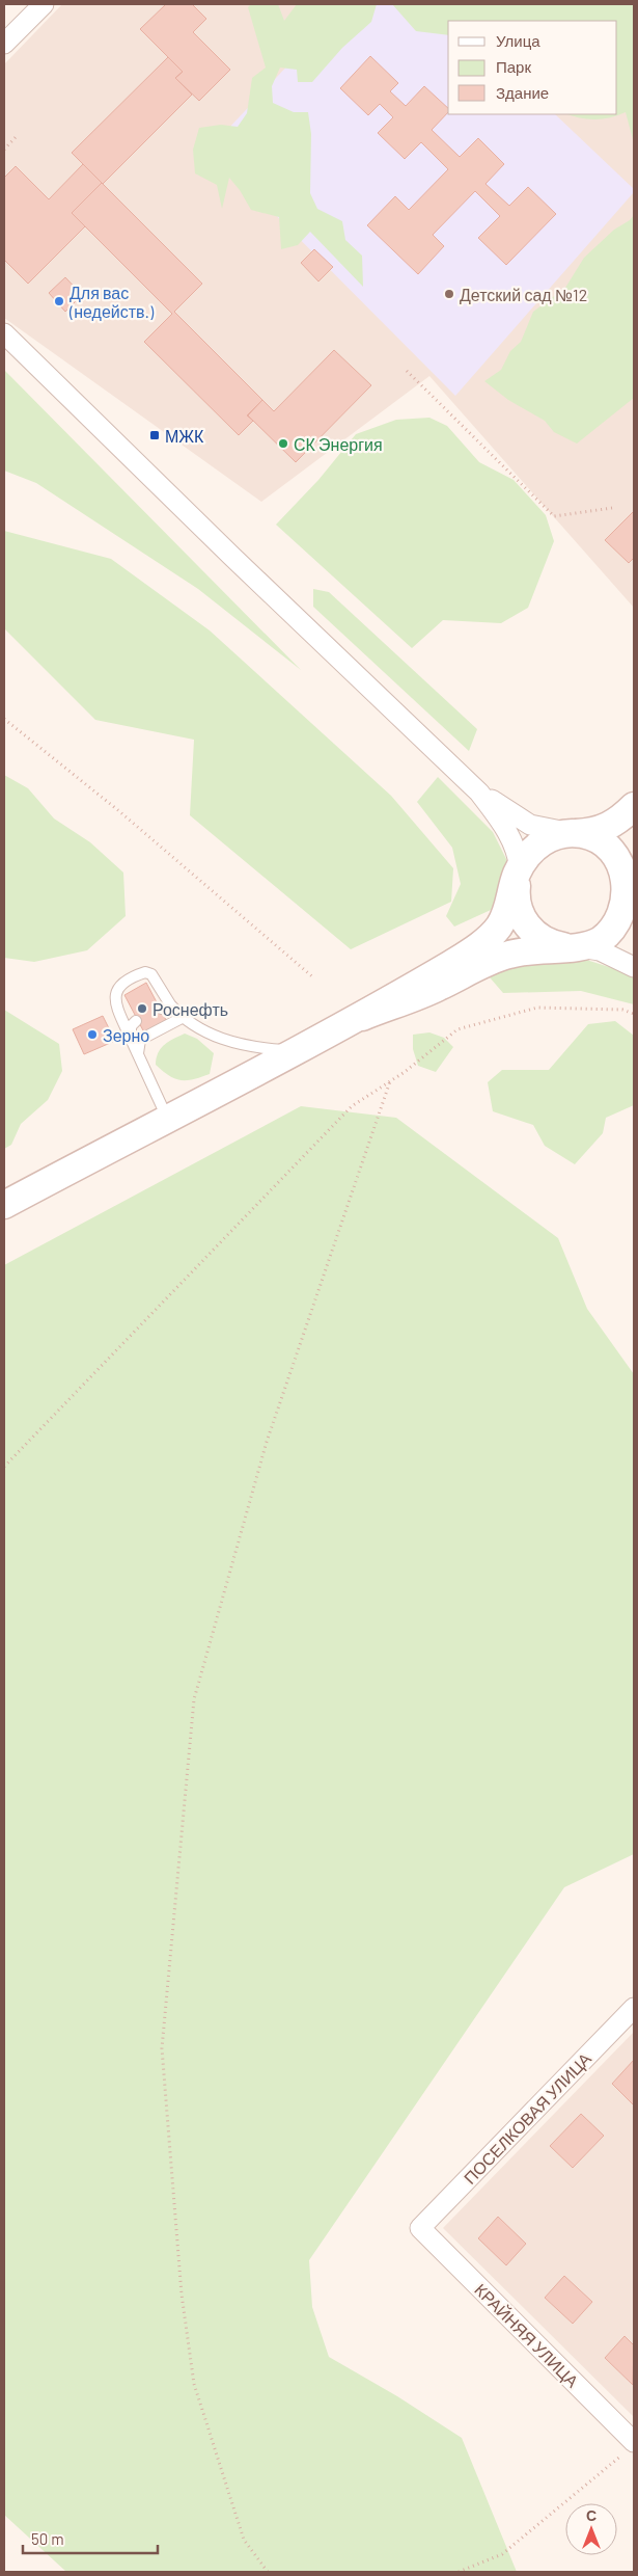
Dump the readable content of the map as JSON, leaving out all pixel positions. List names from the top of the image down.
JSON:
{
  "streets": {
    "street": ["ПОСЕЛКОВАЯ УЛИЦА", "КРАЙНЯЯ УЛИЦА"]
  },
  "crossings": [
    ["ПОСЕЛКОВАЯ УЛИЦА", "КРАЙНЯЯ УЛИЦА"]
  ],
  "places": {
    "other": [
      "Детский сад №12",
      "Для вас (недейств.)",
      "СК Энергия",
      "Роснефть",
      "Зерно"
    ],
    "transit": ["МЖК"]
  },
  "legend": ["Улица", "Парк", "Здание"],
  "scale_bar": "50 m",
  "north": "top"
}
